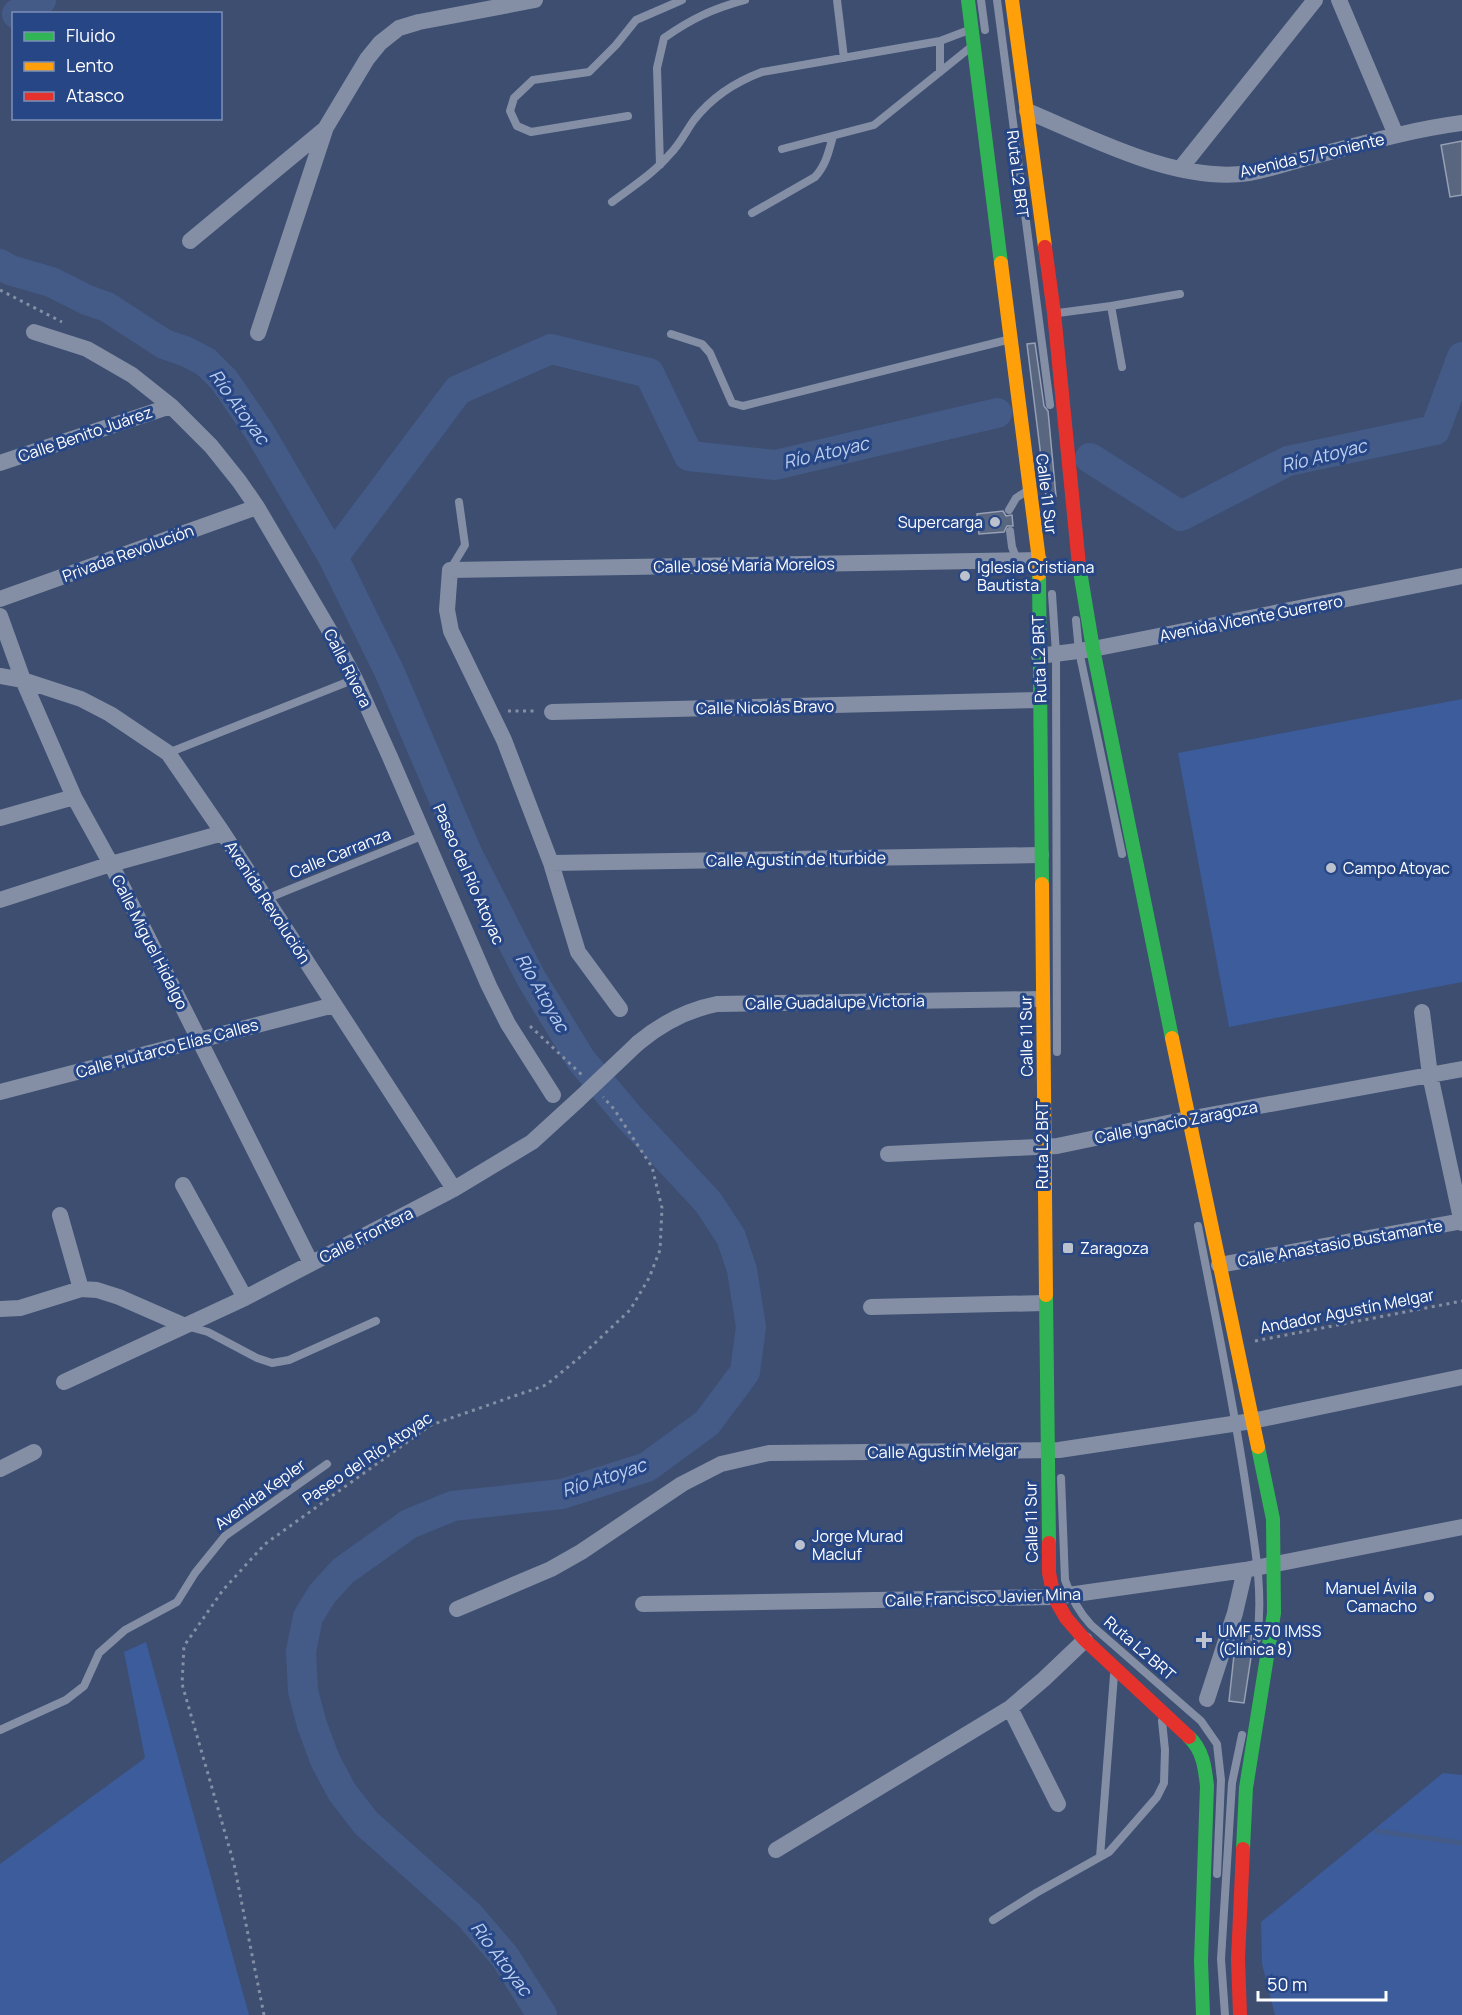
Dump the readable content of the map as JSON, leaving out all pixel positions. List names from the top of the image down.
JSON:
{
  "streets": {
    "main road": ["Calle 11 Sur"],
    "street": [
      "Avenida 57 Poniente",
      "Calle Benito Juárez",
      "Privada Revolución",
      "Calle José María Morelos",
      "Avenida Vicente Guerrero",
      "Calle Rivera",
      "Calle Nicolás Bravo",
      "Calle Agustín de Iturbide",
      "Avenida Revolución",
      "Calle Miguel Hidalgo",
      "Calle Guadalupe Victoria",
      "Calle Plutarco Elías Calles",
      "Calle Ignacio Zaragoza",
      "Calle Frontera",
      "Calle Anastasio Bustamante",
      "Calle Agustín Melgar",
      "Calle Francisco Javier Mina"
    ],
    "lane": ["Ruta L2 BRT", "Calle Carranza", "Avenida Kepler"],
    "path": ["Paseo del Río Atoyac", "Andador Agustín Melgar"]
  },
  "crossings": [
    ["Avenida 57 Poniente", "Calle 11 Sur"],
    ["Ruta L2 BRT", "Calle 11 Sur"],
    ["Ruta L2 BRT", "Avenida Vicente Guerrero"],
    ["Ruta L2 BRT", "Calle Francisco Javier Mina"],
    ["Calle Benito Juárez", "Calle Rivera"],
    ["Calle 11 Sur", "Calle José María Morelos"],
    ["Calle 11 Sur", "Avenida Vicente Guerrero"],
    ["Calle 11 Sur", "Calle Nicolás Bravo"],
    ["Calle 11 Sur", "Calle Agustín de Iturbide"],
    ["Calle 11 Sur", "Calle Guadalupe Victoria"],
    ["Calle 11 Sur", "Calle Ignacio Zaragoza"],
    ["Calle 11 Sur", "Calle Anastasio Bustamante"],
    ["Calle 11 Sur", "Andador Agustín Melgar"],
    ["Calle 11 Sur", "Calle Agustín Melgar"],
    ["Calle 11 Sur", "Calle Francisco Javier Mina"],
    ["Privada Revolución", "Calle Rivera"],
    ["Calle Rivera", "Calle Carranza"],
    ["Calle Carranza", "Avenida Revolución"],
    ["Avenida Revolución", "Calle Miguel Hidalgo"],
    ["Avenida Revolución", "Calle Plutarco Elías Calles"],
    ["Avenida Revolución", "Calle Frontera"],
    ["Calle Miguel Hidalgo", "Calle Plutarco Elías Calles"],
    ["Calle Miguel Hidalgo", "Calle Frontera"],
    ["Calle Guadalupe Victoria", "Calle Frontera"]
  ],
  "water": ["Río Atoyac"],
  "places": {
    "other": [
      "Supercarga",
      "Iglesia Cristiana Bautista",
      "Campo Atoyac",
      "Jorge Murad Macluf",
      "Manuel Ávila Camacho"
    ],
    "transit": ["Zaragoza"],
    "health": ["UMF 570 IMSS (Clínica 8)"]
  },
  "legend": ["Fluido", "Lento", "Atasco"],
  "scale_bar": "50 m"
}
